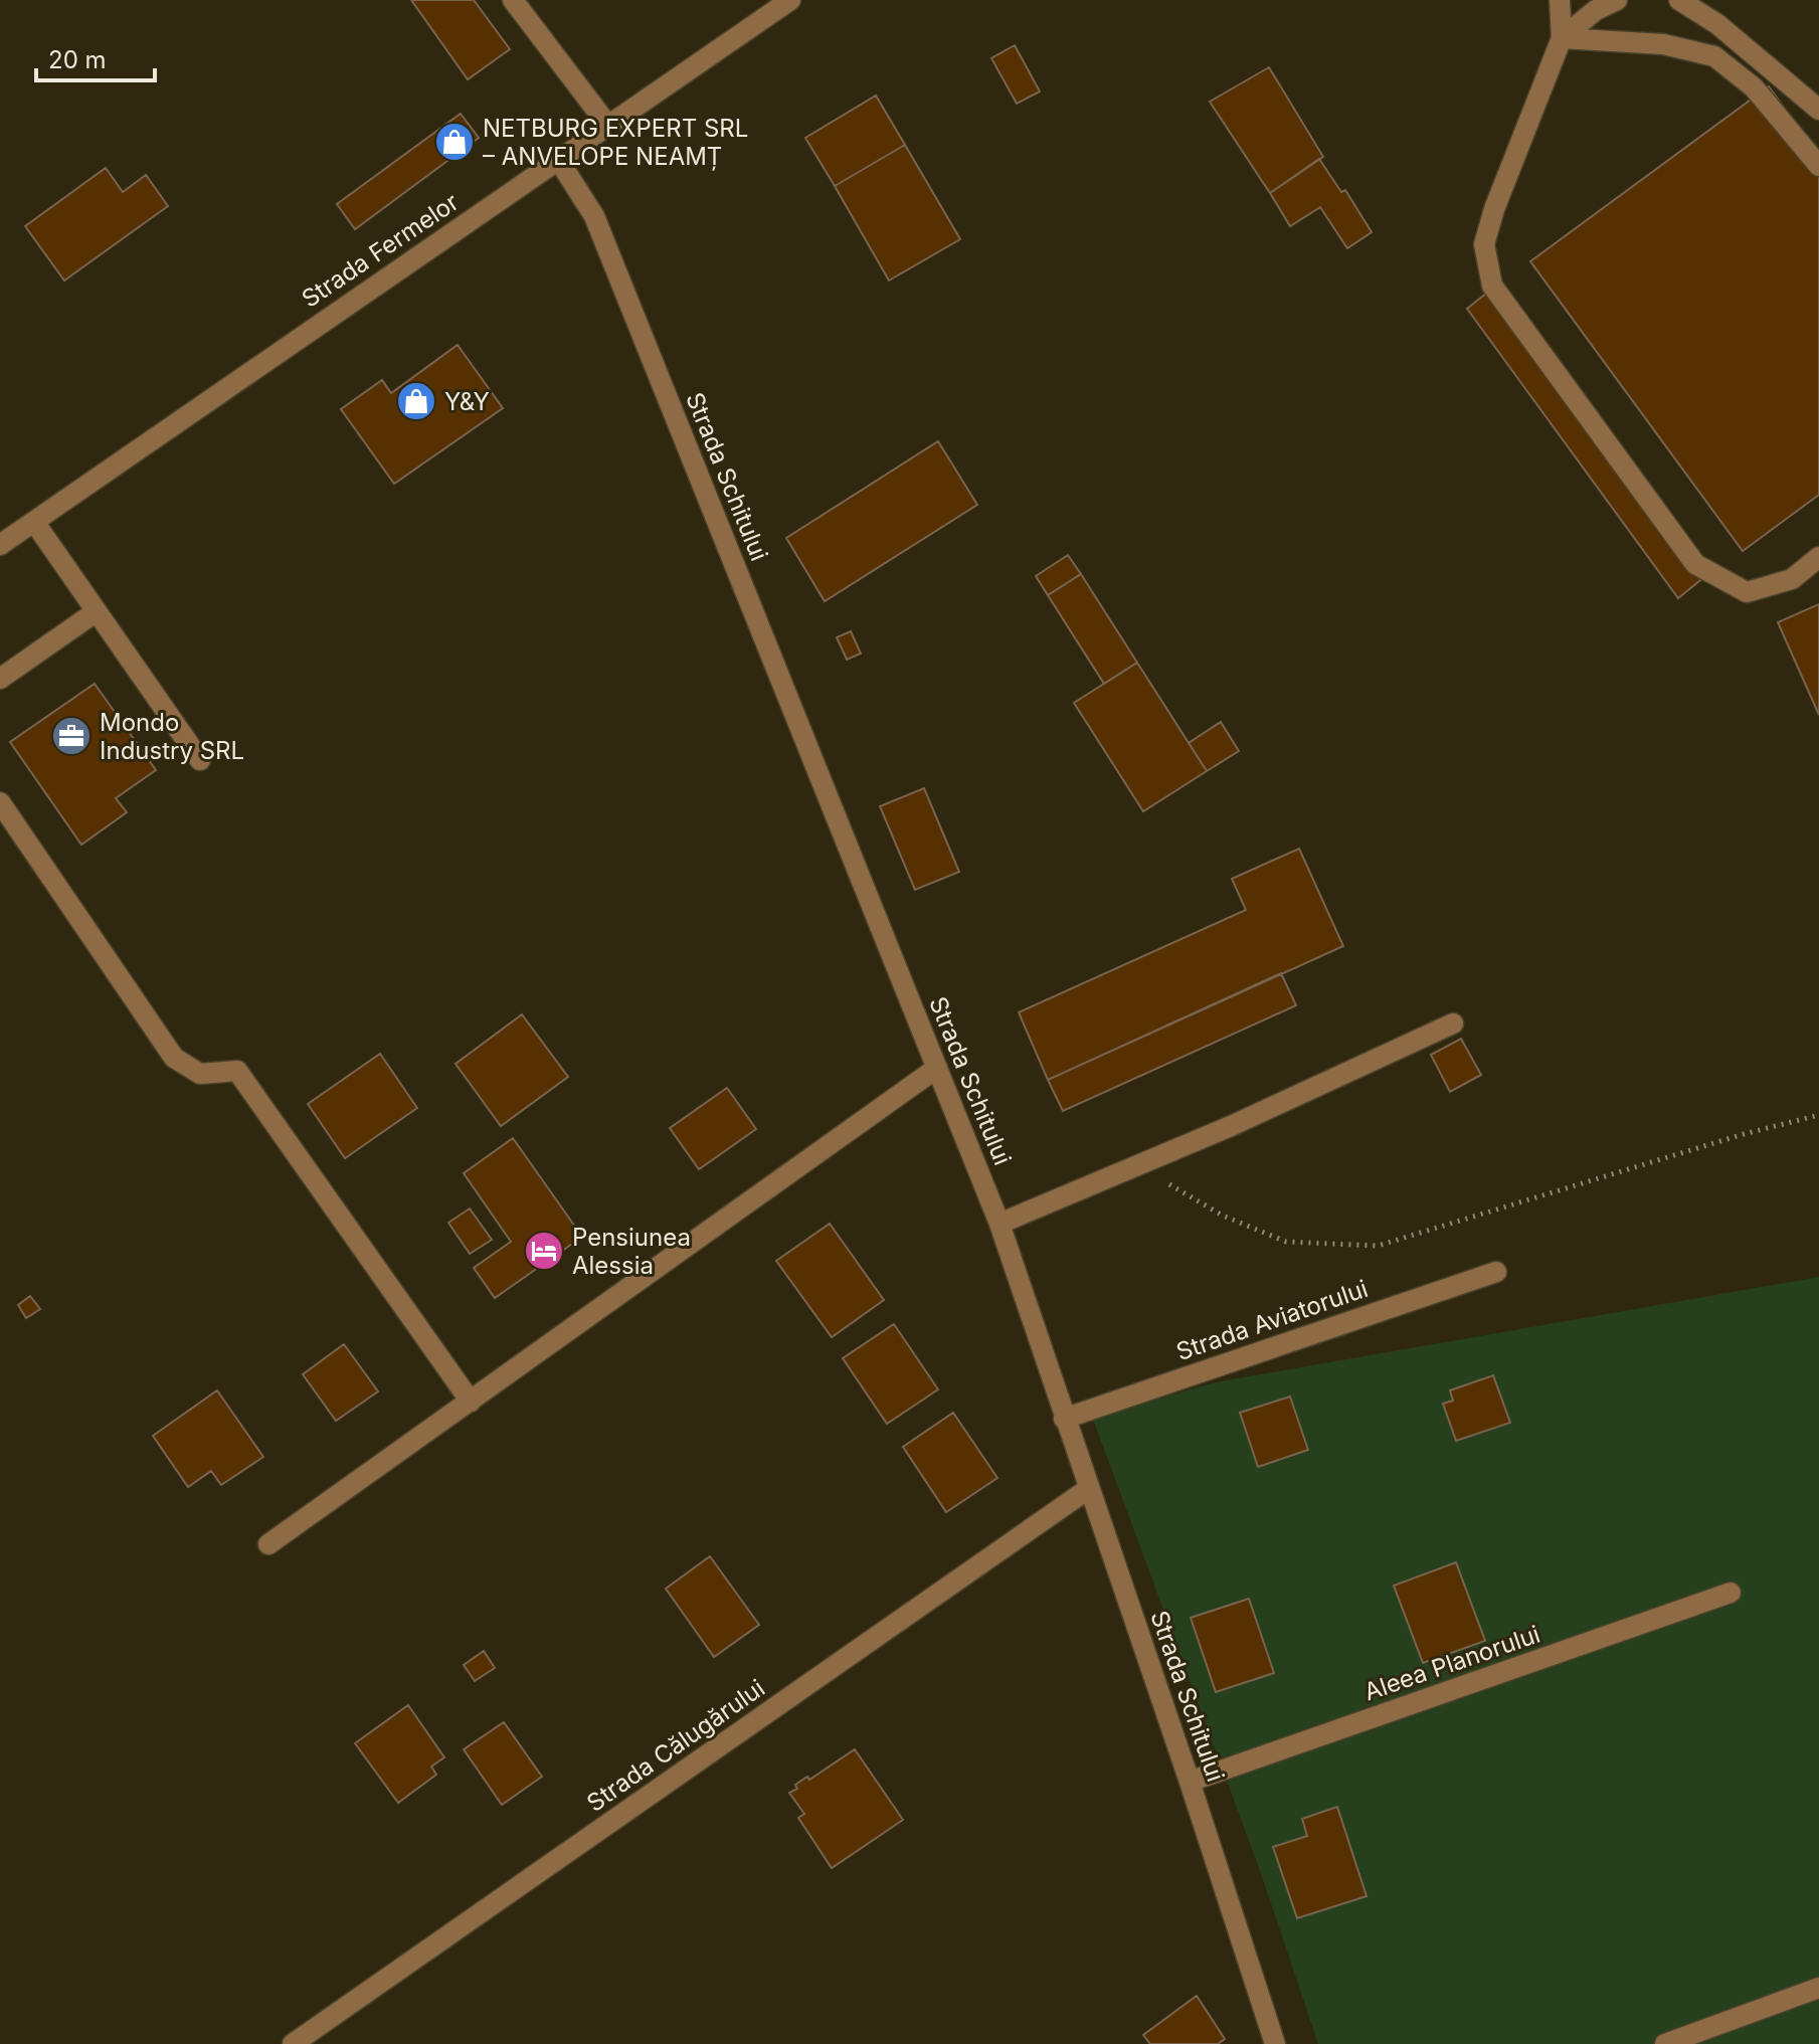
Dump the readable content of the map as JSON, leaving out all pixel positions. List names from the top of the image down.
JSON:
{
  "streets": {
    "street": [
      "Strada Fermelor",
      "Strada Schitului",
      "Strada Aviatorului",
      "Aleea Planorului",
      "Strada Călugărului"
    ]
  },
  "crossings": [
    ["Strada Fermelor", "Strada Schitului"],
    ["Strada Schitului", "Strada Aviatorului"],
    ["Strada Schitului", "Aleea Planorului"],
    ["Strada Schitului", "Strada Călugărului"]
  ],
  "places": {
    "shop": ["NETBURG EXPERT SRL – ANVELOPE NEAMȚ", "Y&Y"],
    "office": ["Mondo Industry SRL"],
    "hotel": ["Pensiunea Alessia"]
  },
  "scale_bar": "20 m"
}
